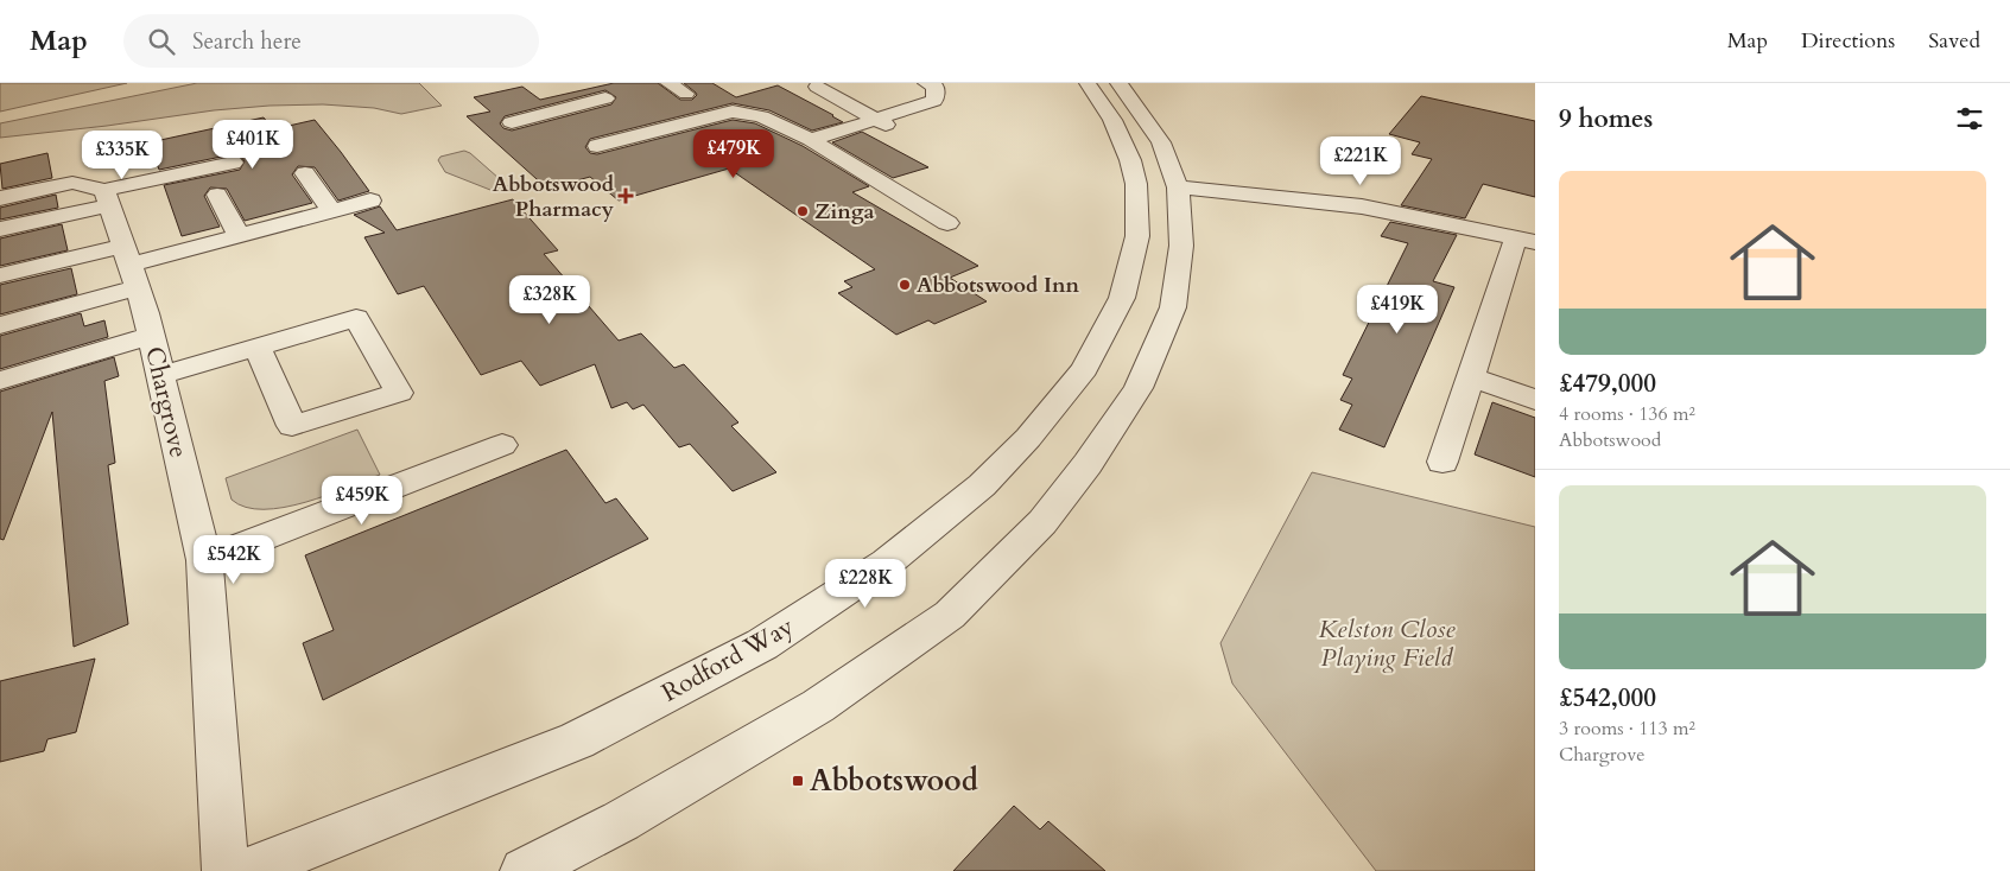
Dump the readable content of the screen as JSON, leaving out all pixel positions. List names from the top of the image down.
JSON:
{
  "streets": {
    "street": ["Chargrove", "Rodford Way"]
  },
  "parks": ["Kelston Close Playing Field"],
  "places": {
    "health": ["Abbotswood Pharmacy"],
    "other": ["Zinga", "Abbotswood Inn"],
    "transit": ["Abbotswood"]
  },
  "page": {
    "header": "Map",
    "search": "Search here",
    "nav": ["Map", "Directions", "Saved"],
    "heading": "9 homes",
    "price": [
      "£401K",
      "£479K",
      "£335K",
      "£221K",
      "£328K",
      "£419K",
      "£459K",
      "£542K",
      "£228K"
    ],
    "list": [
      {
        "name": "£479,000",
        "note": "4 rooms · 136 m² · Abbotswood"
      },
      {
        "name": "£542,000",
        "note": "3 rooms · 113 m² · Chargrove"
      }
    ]
  }
}
